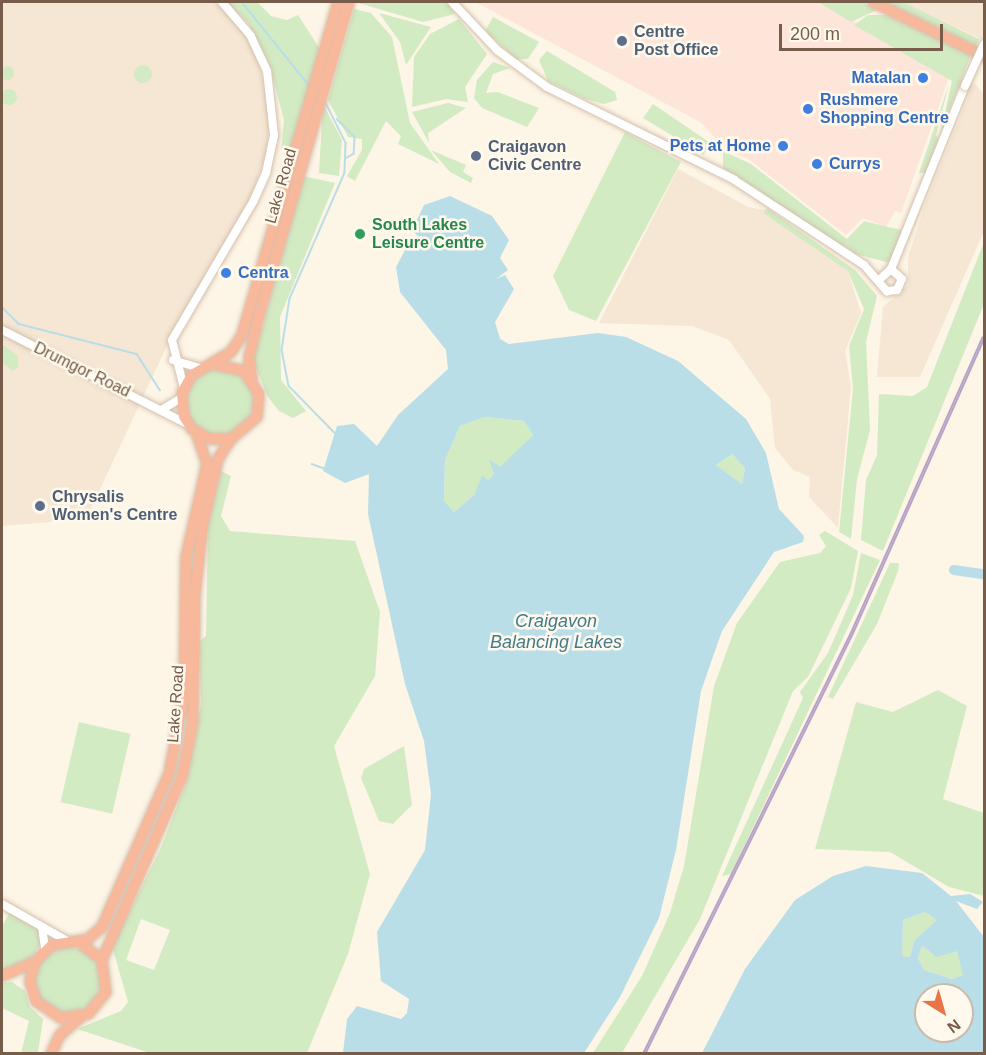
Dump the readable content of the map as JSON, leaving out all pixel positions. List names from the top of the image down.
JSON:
{
  "streets": {
    "highway": ["Lake Road"],
    "street": ["Drumgor Road"]
  },
  "crossings": [
    ["Lake Road", "Drumgor Road"]
  ],
  "water": ["Craigavon Balancing Lakes"],
  "places": [
    "Centre Post Office",
    "Matalan",
    "Rushmere Shopping Centre",
    "Pets at Home",
    "Craigavon Civic Centre",
    "Currys",
    "South Lakes Leisure Centre",
    "Centra",
    "Chrysalis Women's Centre"
  ],
  "scale_bar": "200 m",
  "north": "bottom right"
}
